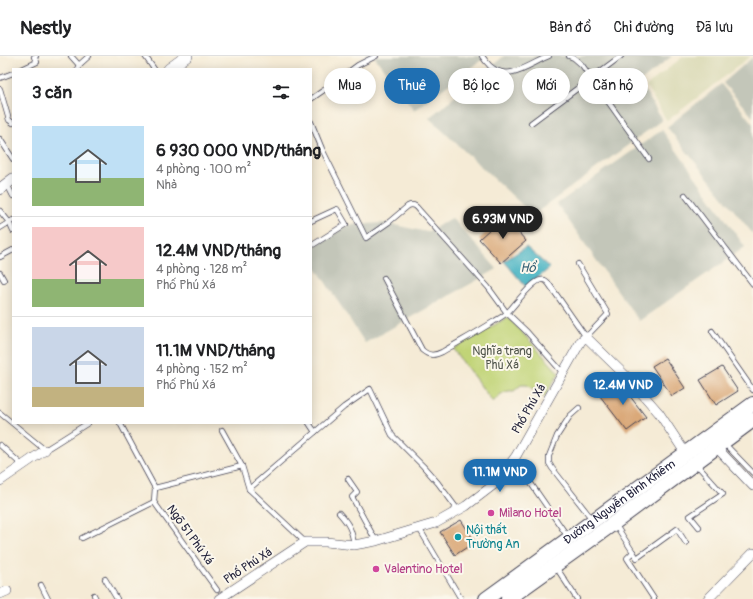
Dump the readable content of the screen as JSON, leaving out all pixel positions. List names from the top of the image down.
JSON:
{
  "streets": {
    "highway": ["Đường Nguyễn Bỉnh Khiêm"],
    "street": ["Phố Phú Xá"],
    "lane": ["Ngõ 51 Phú Xá"]
  },
  "crossings": [
    ["Phố Phú Xá", "Ngõ 51 Phú Xá"]
  ],
  "water": ["Hồ"],
  "parks": ["Nghĩa trang Phú Xá"],
  "places": ["Milano Hotel", "Nội thất Trường An", "Valentino Hotel"],
  "page": {
    "header": "Nestly",
    "nav": ["Bản đồ", "Chỉ đường", "Đã lưu"],
    "chip": [
      "Mua",
      "Thuê",
      "Bộ lọc",
      "Mới",
      "Căn hộ"
    ],
    "heading": "3 căn",
    "list": [
      {
        "name": "6 930 000 VND/tháng",
        "note": "4 phòng · 100 m² · Nhà"
      },
      {
        "name": "12.4M VND/tháng",
        "note": "4 phòng · 128 m² · Phố Phú Xá"
      },
      {
        "name": "11.1M VND/tháng",
        "note": "4 phòng · 152 m² · Phố Phú Xá"
      }
    ],
    "price": ["6.93M VND", "12.4M VND", "11.1M VND"]
  }
}
